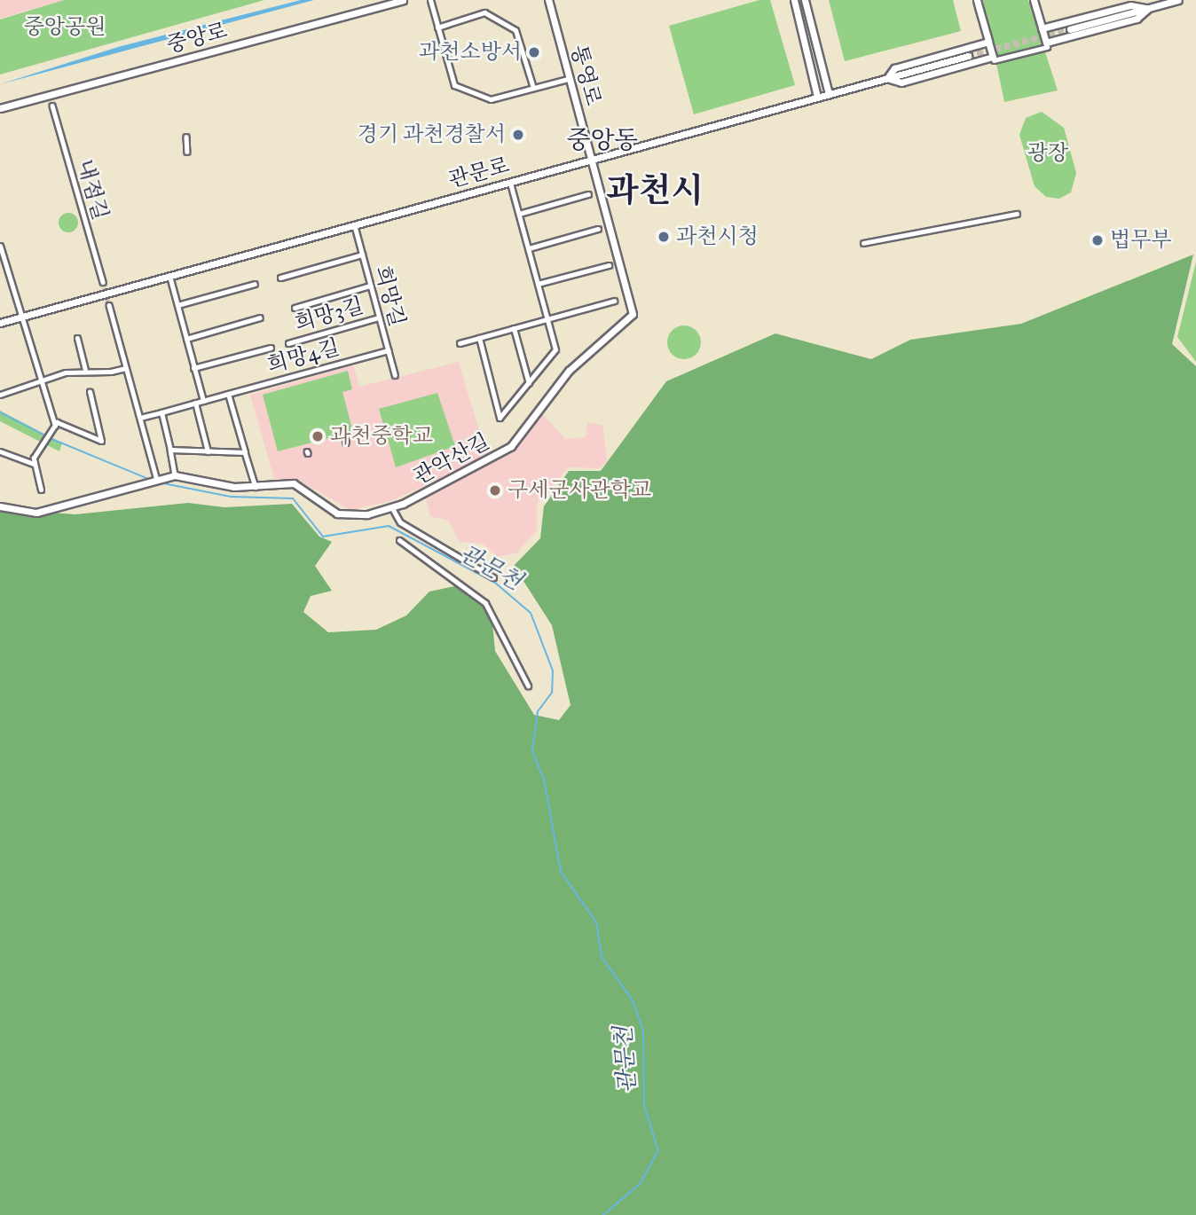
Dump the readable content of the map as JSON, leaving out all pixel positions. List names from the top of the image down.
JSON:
{
  "streets": {
    "street": [
      "중앙로",
      "통영로",
      "관문로",
      "내점길",
      "희망길",
      "희망3길",
      "희망4길",
      "관악산길"
    ]
  },
  "crossings": [
    ["통영로", "관문로"],
    ["통영로", "관악산길"],
    ["관문로", "희망길"],
    ["관문로", "관악산길"],
    ["희망길", "희망3길"],
    ["희망길", "희망4길"]
  ],
  "districts": ["중앙동", "과천시"],
  "water": ["관문천"],
  "parks": ["중앙공원", "광장"],
  "places": [
    "과천소방서",
    "경기 과천경찰서",
    "과천시청",
    "법무부",
    "과천중학교",
    "구세군사관학교"
  ]
}
